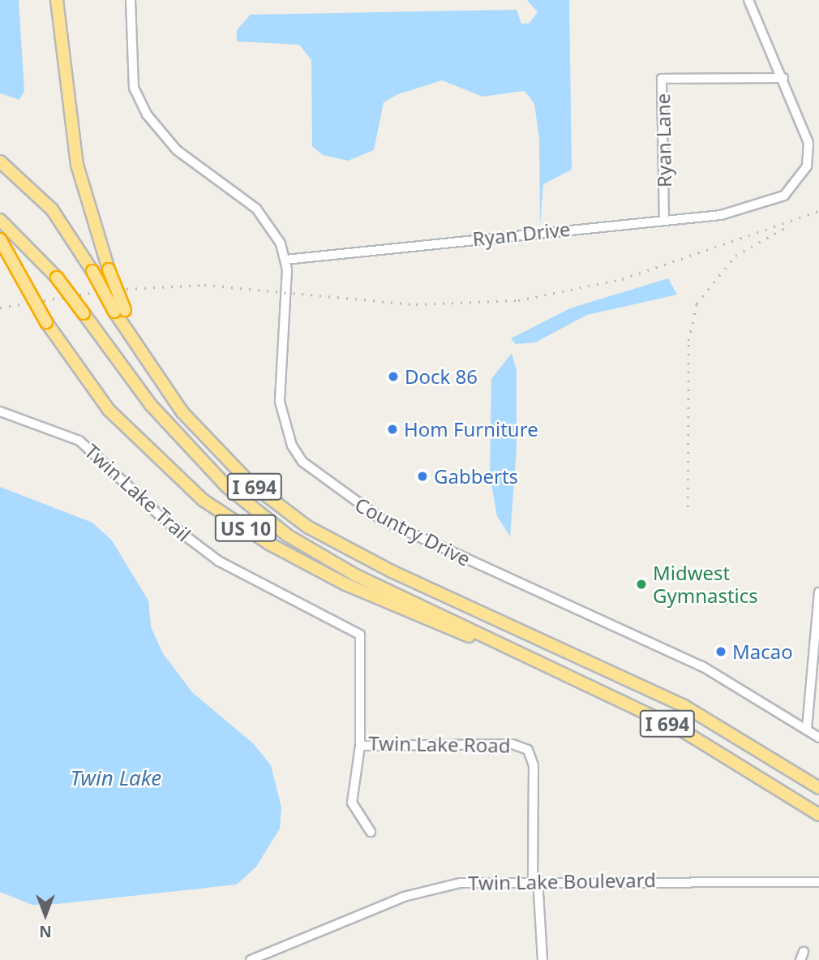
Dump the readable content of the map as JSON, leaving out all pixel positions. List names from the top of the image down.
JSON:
{
  "streets": {
    "highway": ["I 694", "US 10"],
    "street": [
      "Ryan Lane",
      "Ryan Drive",
      "Twin Lake Trail",
      "Country Drive",
      "Twin Lake Road",
      "Twin Lake Boulevard"
    ]
  },
  "crossings": [
    ["Ryan Lane", "Ryan Drive"],
    ["Ryan Drive", "Country Drive"],
    ["I 694", "US 10"],
    ["Twin Lake Trail", "Twin Lake Road"],
    ["Twin Lake Road", "Twin Lake Boulevard"]
  ],
  "water": ["Twin Lake"],
  "places": [
    "Dock 86",
    "Hom Furniture",
    "Gabberts",
    "Midwest Gymnastics",
    "Macao"
  ],
  "north": "bottom"
}
